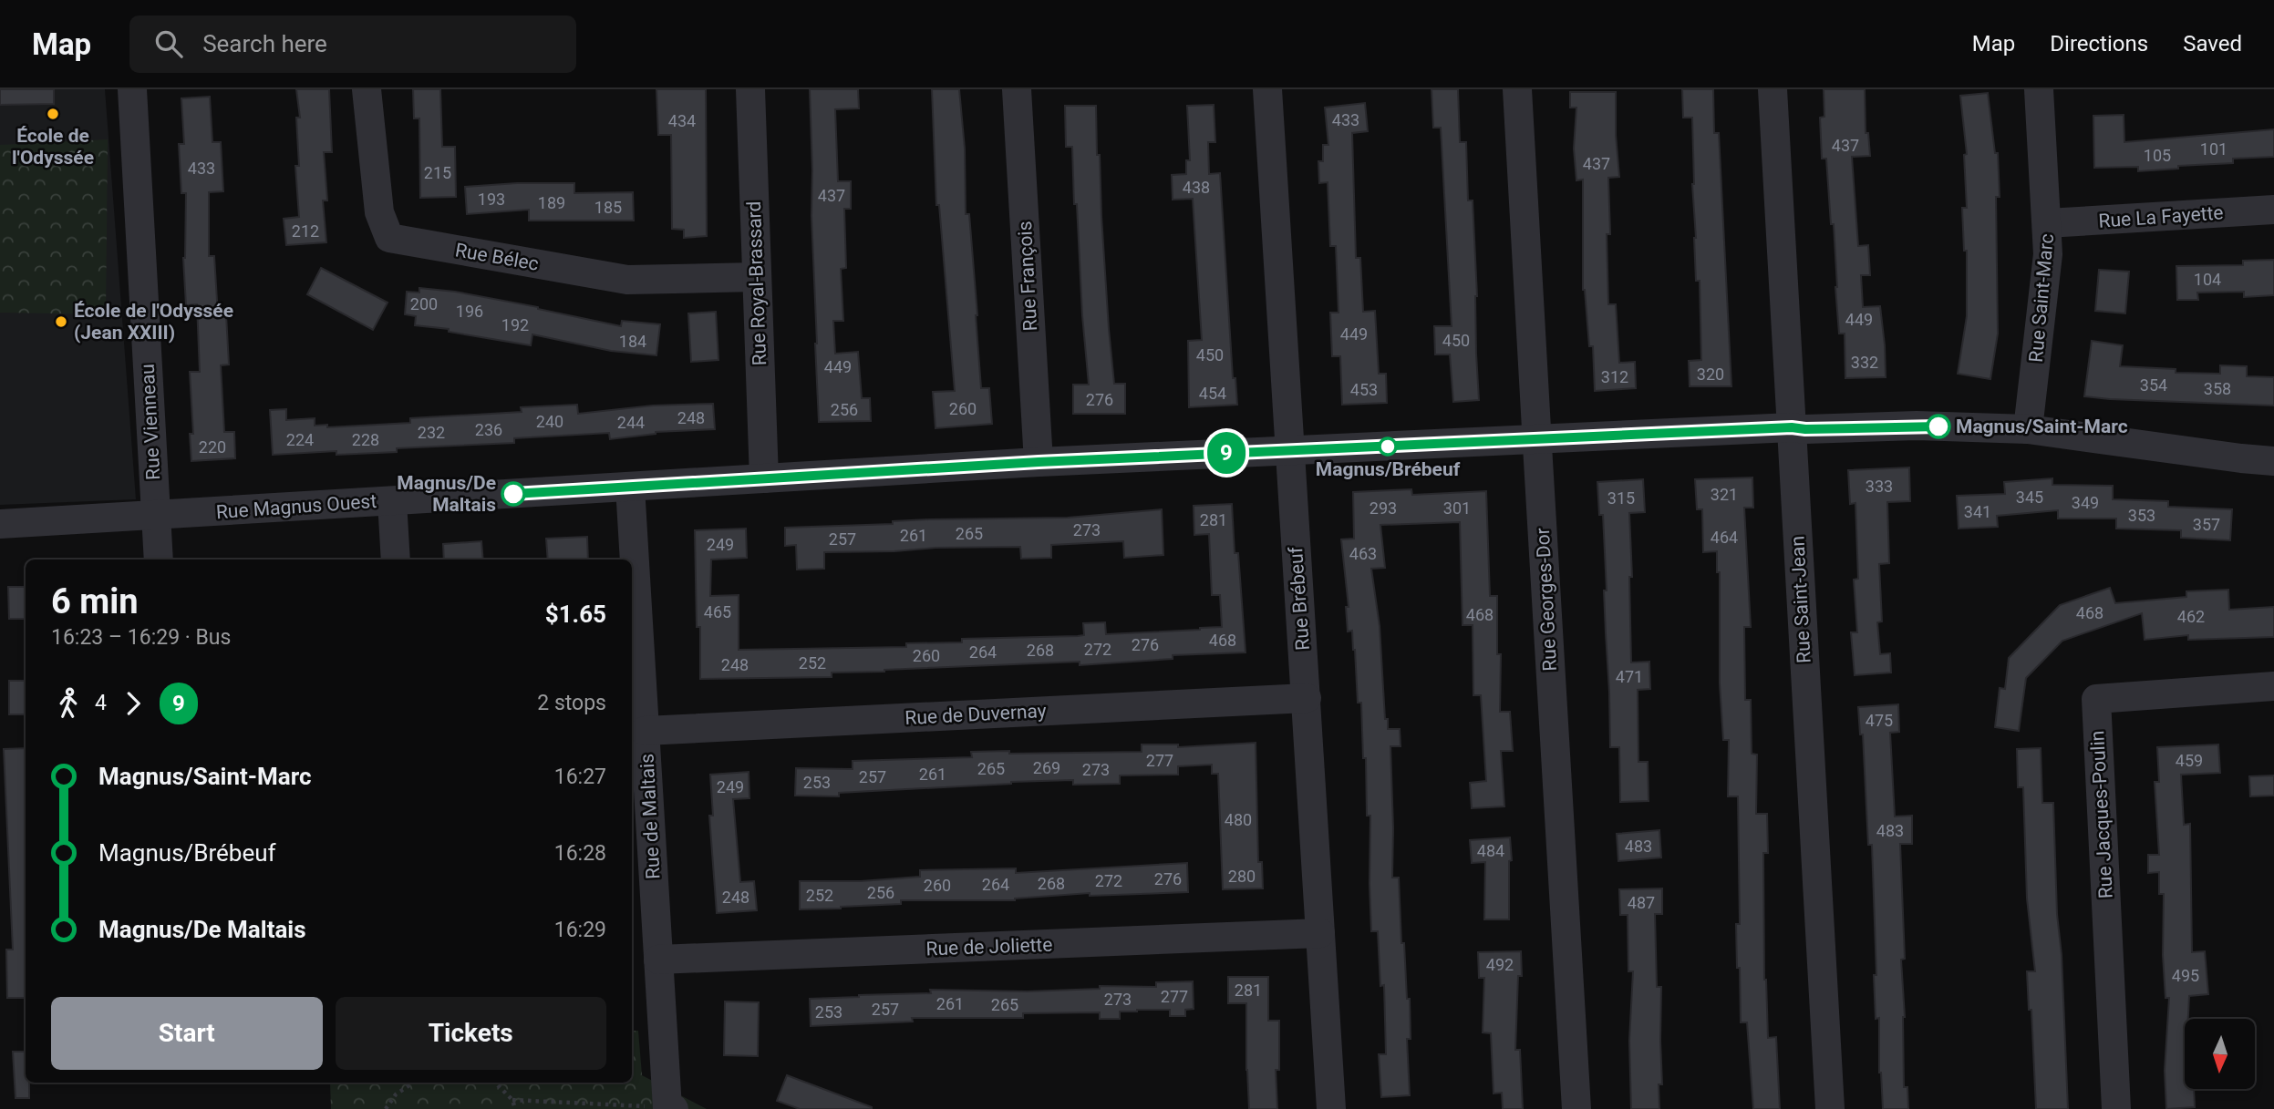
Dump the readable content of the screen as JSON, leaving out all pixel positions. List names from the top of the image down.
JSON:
{
  "streets": {
    "street": [
      "Rue La Fayette",
      "Rue Bélec",
      "Rue François",
      "Rue Royal-Brassard",
      "Rue Saint-Marc",
      "Rue Vienneau",
      "Rue Magnus Ouest",
      "Rue Brébeuf",
      "Rue Georges-Dor",
      "Rue Saint-Jean",
      "Rue de Duvernay",
      "Rue Jacques-Poulin",
      "Rue de Maltais",
      "Rue de Joliette"
    ]
  },
  "crossings": [
    ["Rue La Fayette", "Rue Saint-Marc"],
    ["Rue Bélec", "Rue Royal-Brassard"],
    ["Rue François", "Rue Magnus Ouest"],
    ["Rue Royal-Brassard", "Rue Magnus Ouest"],
    ["Rue Saint-Marc", "Rue Magnus Ouest"],
    ["Rue Vienneau", "Rue Magnus Ouest"],
    ["Rue Magnus Ouest", "Rue Brébeuf"],
    ["Rue Magnus Ouest", "Rue Georges-Dor"],
    ["Rue Magnus Ouest", "Rue Saint-Jean"],
    ["Rue Magnus Ouest", "Rue de Maltais"],
    ["Rue Brébeuf", "Rue de Duvernay"],
    ["Rue Brébeuf", "Rue de Joliette"],
    ["Rue de Duvernay", "Rue de Maltais"],
    ["Rue de Maltais", "Rue de Joliette"]
  ],
  "places": [
    "École de l'Odyssée",
    "École de l'Odyssée (Jean XXIII)",
    "Magnus/Saint-Marc",
    "Magnus/Brébeuf",
    "Magnus/De Maltais"
  ],
  "lines": ["bus line 9"],
  "house_numbers": [
    "433",
    "434",
    "437",
    "101",
    "105",
    "437",
    "433",
    "215",
    "438",
    "437",
    "193",
    "189",
    "185",
    "212",
    "104",
    "200",
    "196",
    "449",
    "192",
    "449",
    "450",
    "184",
    "450",
    "332",
    "449",
    "320",
    "312",
    "354",
    "358",
    "453",
    "454",
    "276",
    "260",
    "256",
    "248",
    "240",
    "244",
    "236",
    "232",
    "224",
    "228",
    "220",
    "333",
    "321",
    "345",
    "315",
    "349",
    "293",
    "301",
    "341",
    "353",
    "281",
    "357",
    "273",
    "265",
    "261",
    "464",
    "257",
    "249",
    "463",
    "465",
    "468",
    "468",
    "462",
    "468",
    "276",
    "272",
    "268",
    "264",
    "260",
    "252",
    "248",
    "471",
    "475",
    "277",
    "459",
    "269",
    "265",
    "273",
    "261",
    "257",
    "253",
    "249",
    "480",
    "483",
    "483",
    "484",
    "280",
    "276",
    "272",
    "268",
    "264",
    "260",
    "256",
    "252",
    "248",
    "487",
    "492",
    "495",
    "281",
    "277",
    "273",
    "261",
    "265",
    "257",
    "253"
  ],
  "north": "bottom",
  "page": {
    "header": "Map",
    "search": "Search here",
    "nav": ["Map", "Directions", "Saved"],
    "on_map": "9",
    "heading": ["6 min", "16:23 – 16:29 · Bus", "$1.65"],
    "legs": ["4", "9", "2 stops"],
    "list": [
      {
        "name": "Magnus/Saint-Marc",
        "value": "16:27"
      },
      {
        "name": "Magnus/Brébeuf",
        "value": "16:28"
      },
      {
        "name": "Magnus/De Maltais",
        "value": "16:29"
      }
    ],
    "buttons": ["Start", "Tickets"]
  }
}
